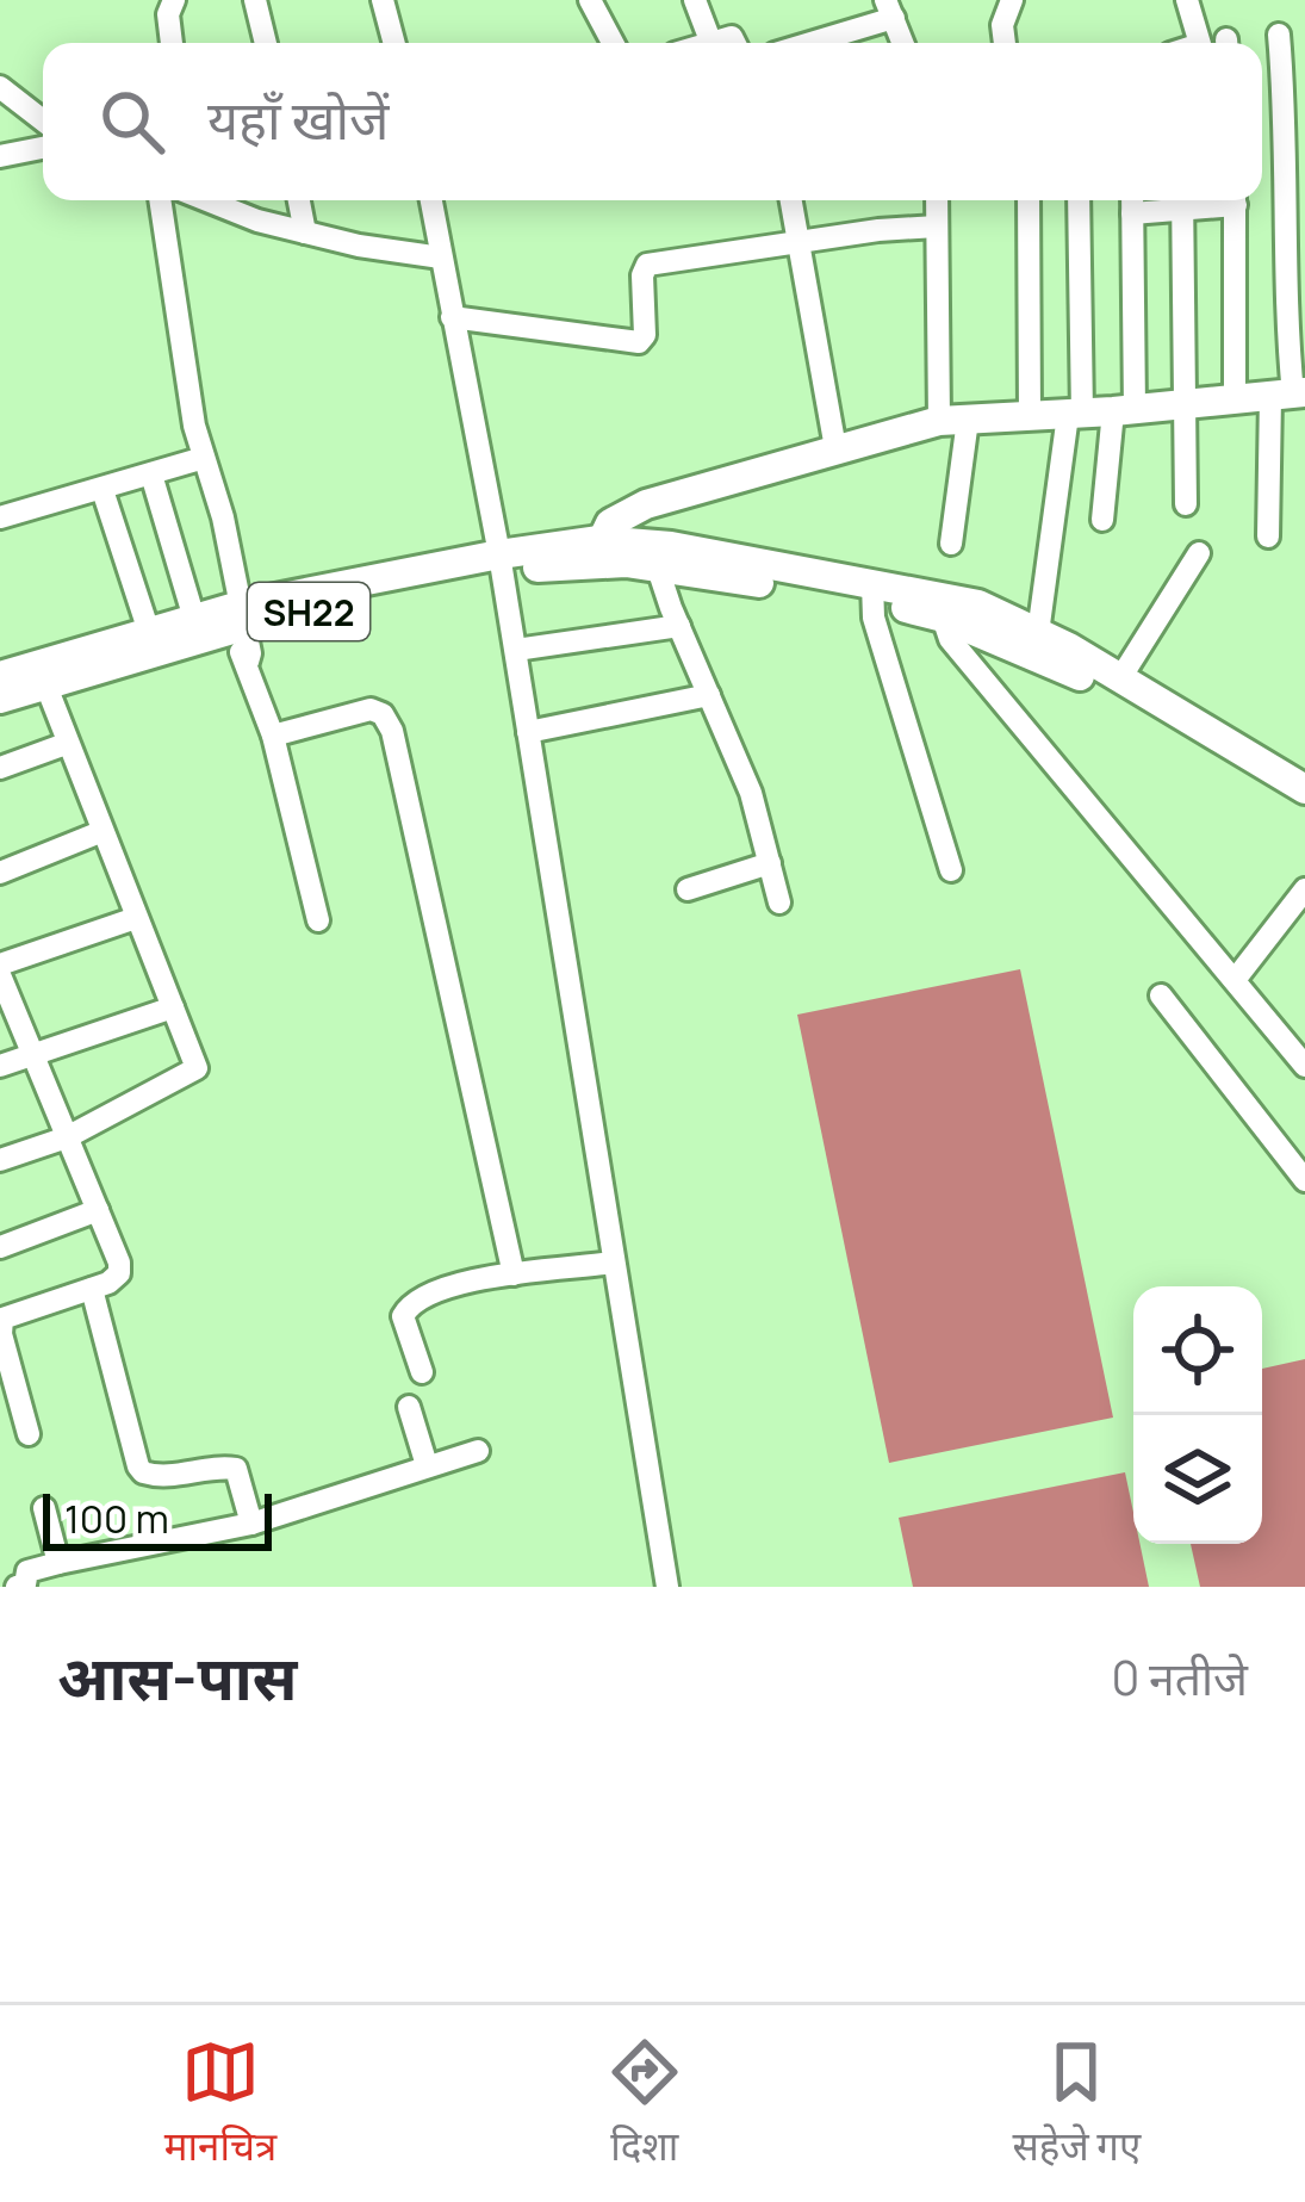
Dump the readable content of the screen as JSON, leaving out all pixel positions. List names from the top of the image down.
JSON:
{
  "streets": {
    "main road": ["SH22"]
  },
  "scale_bar": "100 m",
  "page": {
    "search": "यहाँ खोजें",
    "scale": "100 m",
    "heading": ["आस-पास", "0 नतीजे"],
    "nav": ["मानचित्र", "दिशा", "सहेजे गए"]
  }
}
